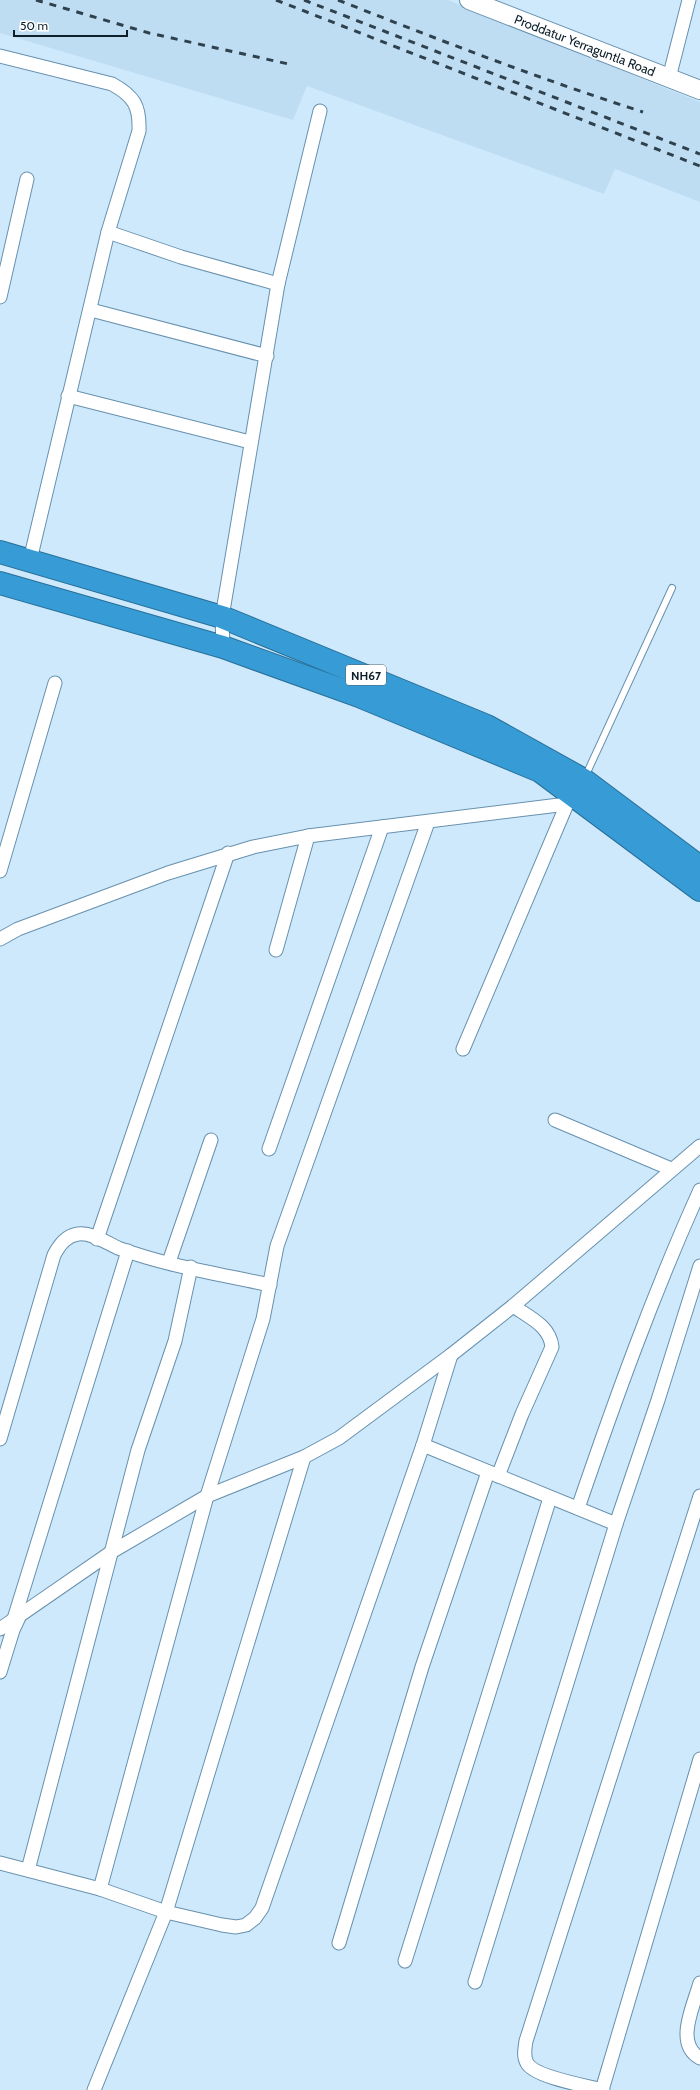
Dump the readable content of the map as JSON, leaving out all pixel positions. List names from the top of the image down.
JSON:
{
  "streets": {
    "highway": ["NH67"],
    "street": ["Proddatur Yerraguntla Road"]
  },
  "scale_bar": "50 m"
}
